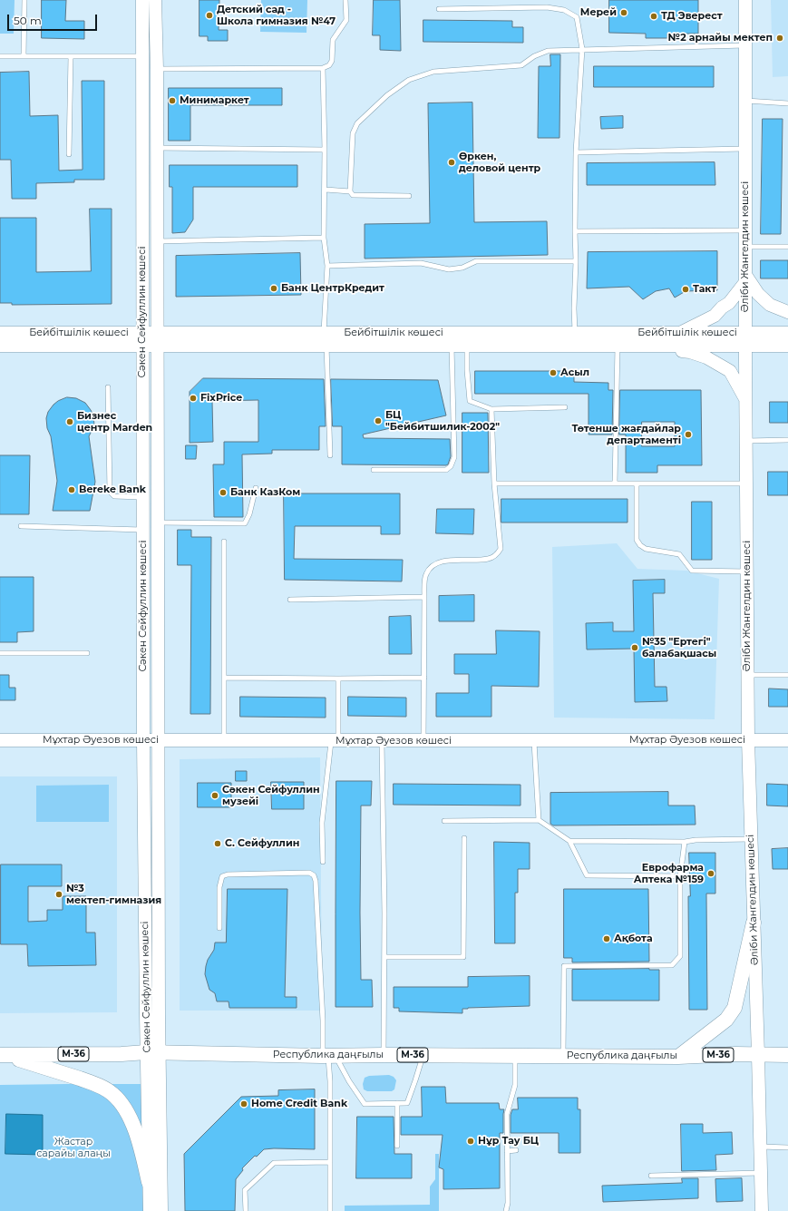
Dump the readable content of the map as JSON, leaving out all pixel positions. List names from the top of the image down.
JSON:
{
  "streets": {
    "main road": [
      "Әліби Жангелдин көшесі",
      "Сәкен Сейфуллин көшесі",
      "Бейбітшілік көшесі",
      "Мұхтар Әуезов көшесі",
      "M-36",
      "Республика даңғылы"
    ]
  },
  "crossings": [
    ["Әліби Жангелдин көшесі", "Бейбітшілік көшесі"],
    ["Әліби Жангелдин көшесі", "Мұхтар Әуезов көшесі"],
    ["Әліби Жангелдин көшесі", "Республика даңғылы"],
    ["Сәкен Сейфуллин көшесі", "Бейбітшілік көшесі"],
    ["Сәкен Сейфуллин көшесі", "Мұхтар Әуезов көшесі"],
    ["Сәкен Сейфуллин көшесі", "Республика даңғылы"]
  ],
  "parks": ["Жастар сарайы алаңы"],
  "places": [
    "Мерей",
    "Детский сад - Школа гимназия №47",
    "ТД Эверест",
    "№2 арнайы мектеп",
    "Минимаркет",
    "Өркен, деловой центр",
    "Банк ЦентрКредит",
    "Такт",
    "Асыл",
    "FixPrice",
    "БЦ \"Бейбитшилик-2002\"",
    "Бизнес центр Marden",
    "Төтенше жағдайлар департаменті",
    "Bereke Bank",
    "Банк КазКом",
    "№35 \"Ертегі\" балабақшасы",
    "Сәкен Сейфуллин музейі",
    "С. Сейфуллин",
    "Еврофарма Аптека №159",
    "№3 мектеп-гимназия",
    "Ақбота",
    "Home Credit Bank",
    "Нұр Тау БЦ"
  ],
  "scale_bar": "50 m"
}
